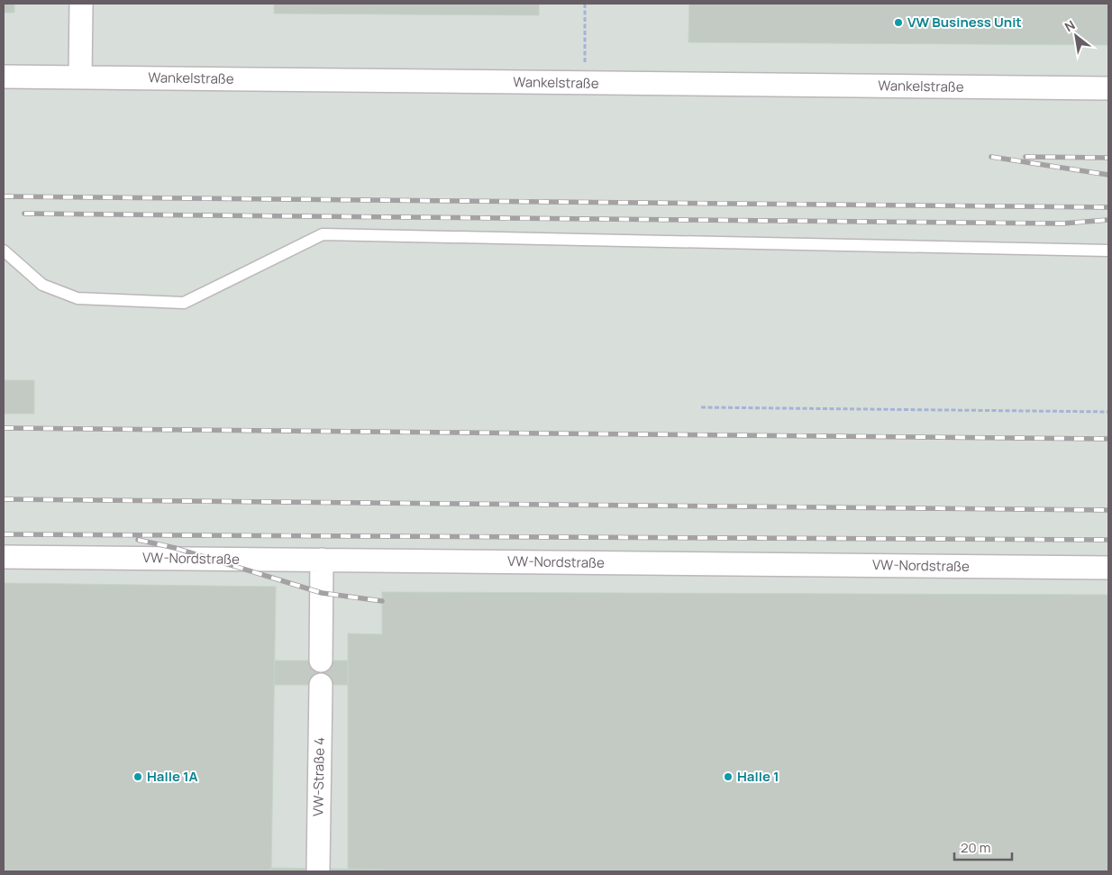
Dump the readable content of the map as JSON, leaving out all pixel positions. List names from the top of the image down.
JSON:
{
  "streets": {
    "street": ["Wankelstraße", "VW-Nordstraße", "VW-Straße 4"]
  },
  "places": ["VW Business Unit", "Halle 1A", "Halle 1"],
  "scale_bar": "20 m",
  "north": "top left"
}
